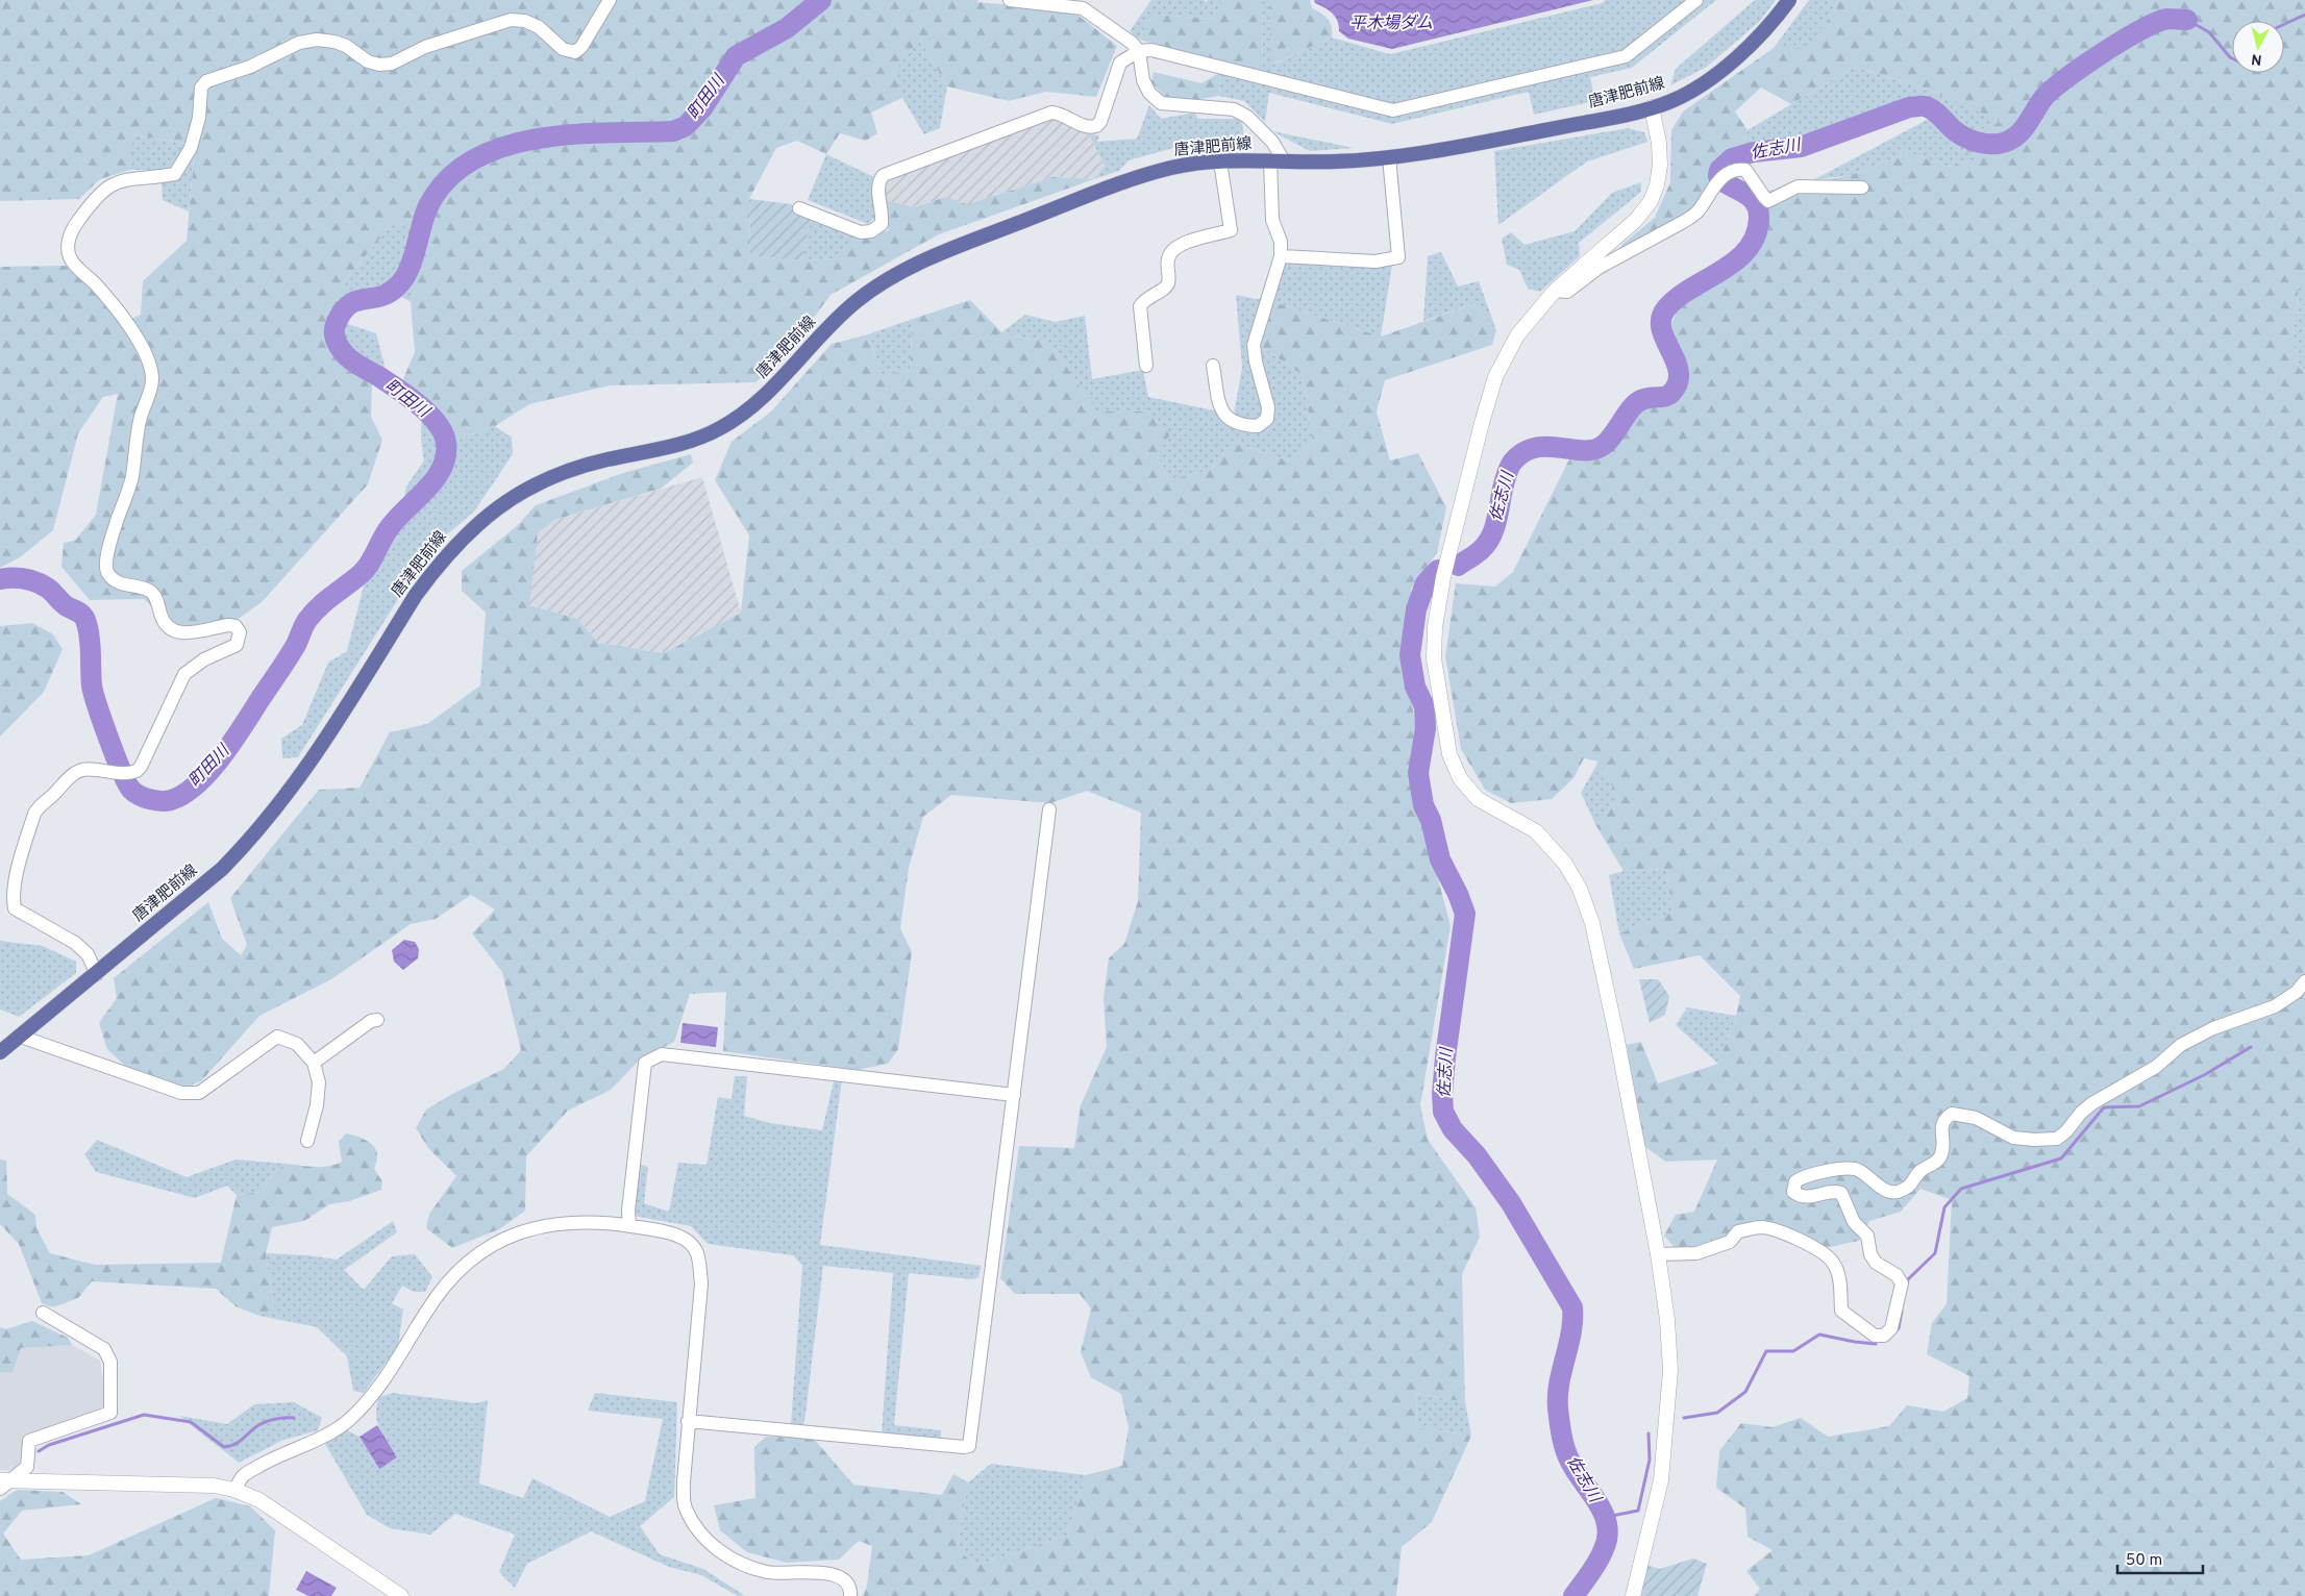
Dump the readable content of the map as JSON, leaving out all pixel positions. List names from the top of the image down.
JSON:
{
  "streets": {
    "main road": ["唐津肥前線"]
  },
  "water": ["平木場ダム", "町田川", "佐志川"],
  "scale_bar": "50 m",
  "north": "bottom"
}
